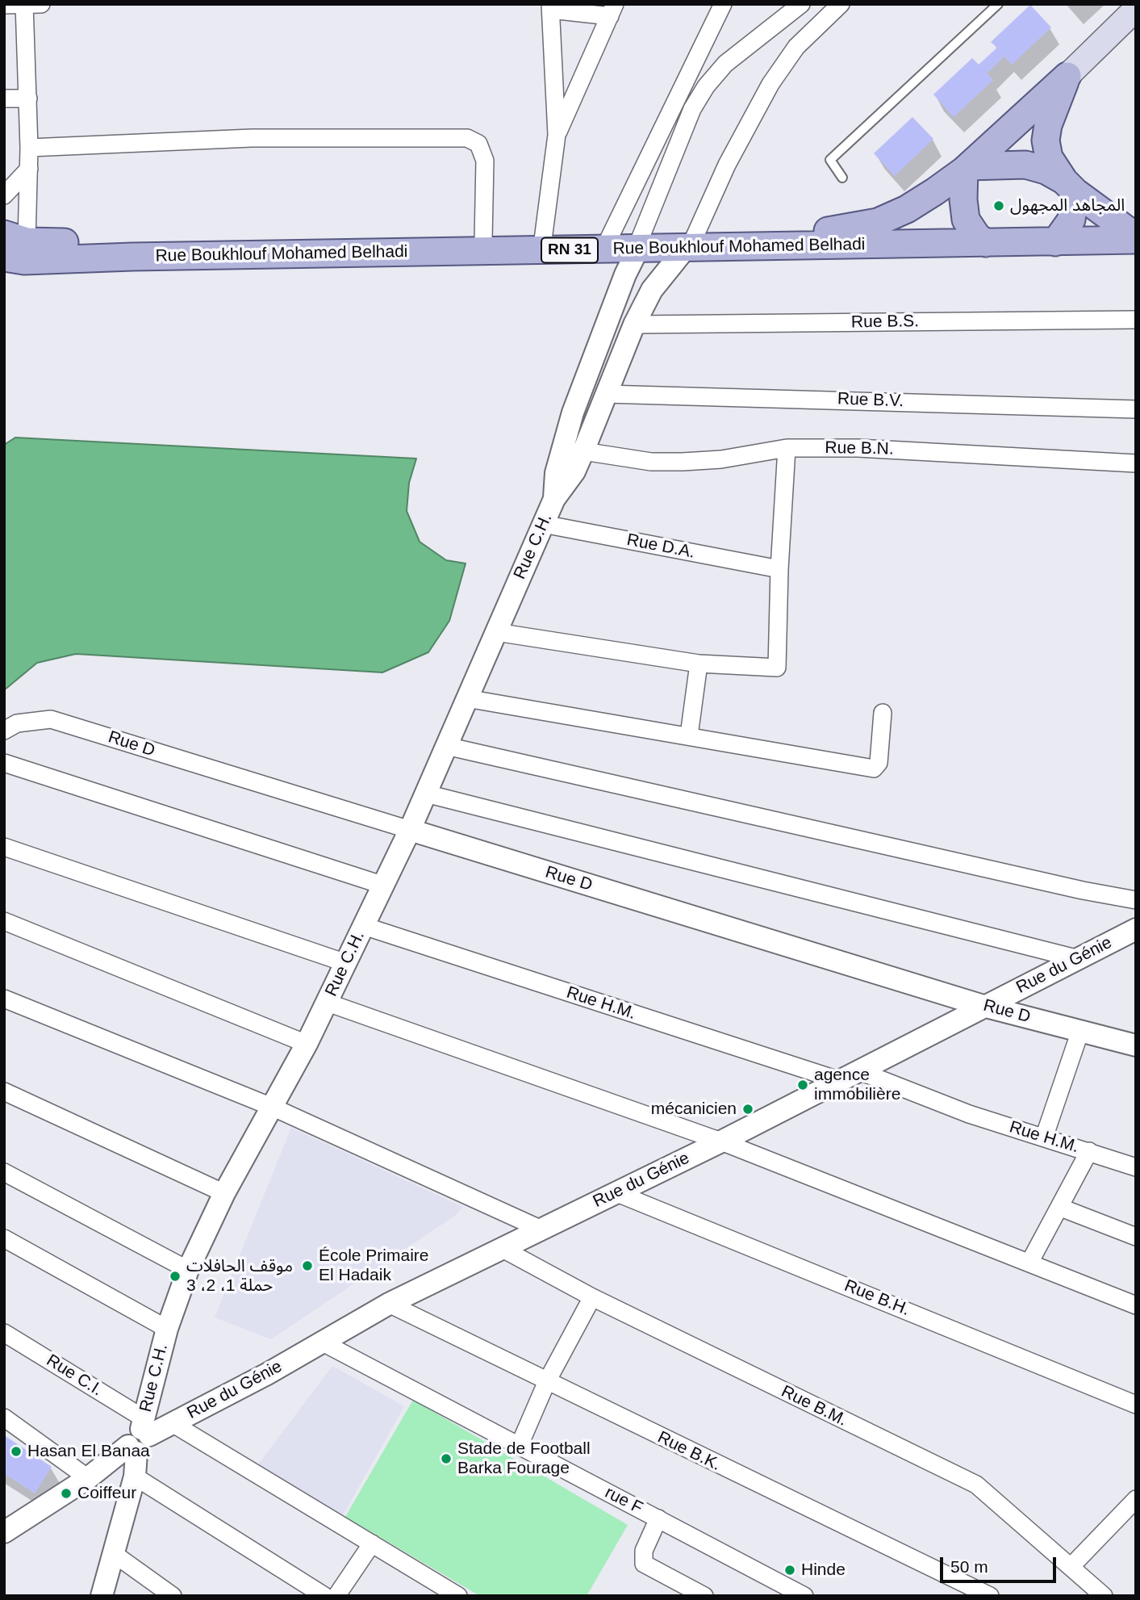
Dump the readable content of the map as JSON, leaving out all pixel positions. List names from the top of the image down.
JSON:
{
  "streets": {
    "main road": ["Rue Boukhlouf Mohamed Belhadi", "RN 31"],
    "street": [
      "Rue B.S.",
      "Rue B.V.",
      "Rue B.N.",
      "Rue C.H.",
      "Rue D.A.",
      "Rue D",
      "Rue du Génie",
      "Rue H.M.",
      "Rue B.H.",
      "Rue C.I.",
      "Rue B.M.",
      "Rue B.K.",
      "rue F"
    ]
  },
  "crossings": [
    ["Rue Boukhlouf Mohamed Belhadi", "Rue C.H."],
    ["Rue B.S.", "Rue C.H."],
    ["Rue B.V.", "Rue C.H."],
    ["Rue B.N.", "Rue C.H."],
    ["Rue C.H.", "Rue D.A."],
    ["Rue C.H.", "Rue D"],
    ["Rue C.H.", "Rue du Génie"],
    ["Rue C.H.", "Rue H.M."],
    ["Rue C.H.", "Rue C.I."],
    ["Rue D", "Rue du Génie"],
    ["Rue du Génie", "Rue H.M."],
    ["Rue du Génie", "Rue B.H."],
    ["Rue du Génie", "Rue C.I."],
    ["Rue du Génie", "Rue B.M."],
    ["Rue du Génie", "Rue B.K."],
    ["Rue du Génie", "rue F"]
  ],
  "places": [
    "المجاهد المجهول",
    "agence immobilière",
    "mécanicien",
    "École Primaire El Hadaik",
    "موقف الحافلات حملة 1، 2، 3",
    "Hasan El Banaa",
    "Stade de Football Barka Fourage",
    "Coiffeur",
    "Hinde"
  ],
  "scale_bar": "50 m"
}
